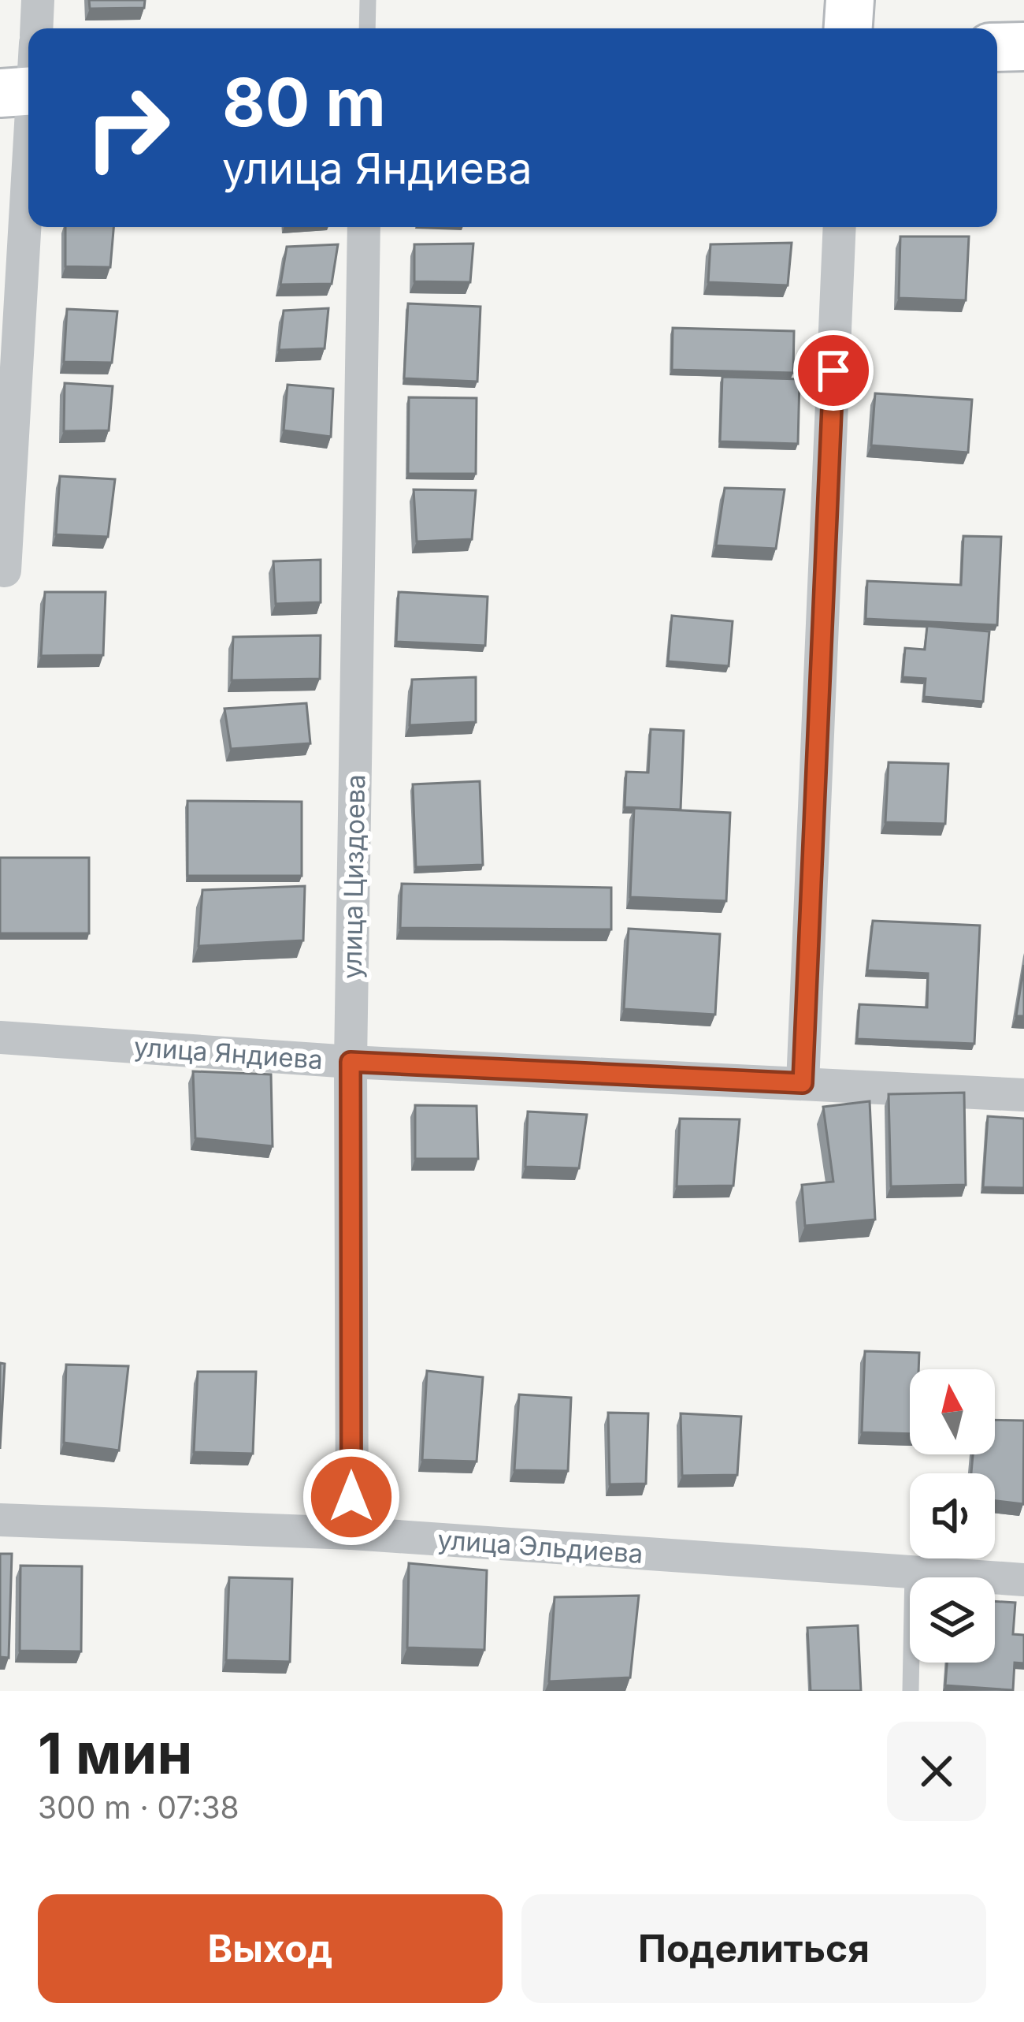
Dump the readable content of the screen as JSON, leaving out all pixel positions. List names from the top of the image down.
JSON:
{
  "streets": {
    "street": ["улица Циздоева", "улица Яндиева", "улица Эльдиева"]
  },
  "crossings": [
    ["улица Циздоева", "улица Яндиева"],
    ["улица Циздоева", "улица Эльдиева"]
  ],
  "north": "top",
  "page": {
    "turn": ["80 m", "улица Яндиева"],
    "heading": ["1 мин", "300 m · 07:38"],
    "buttons": ["Выход", "Поделиться"]
  }
}
